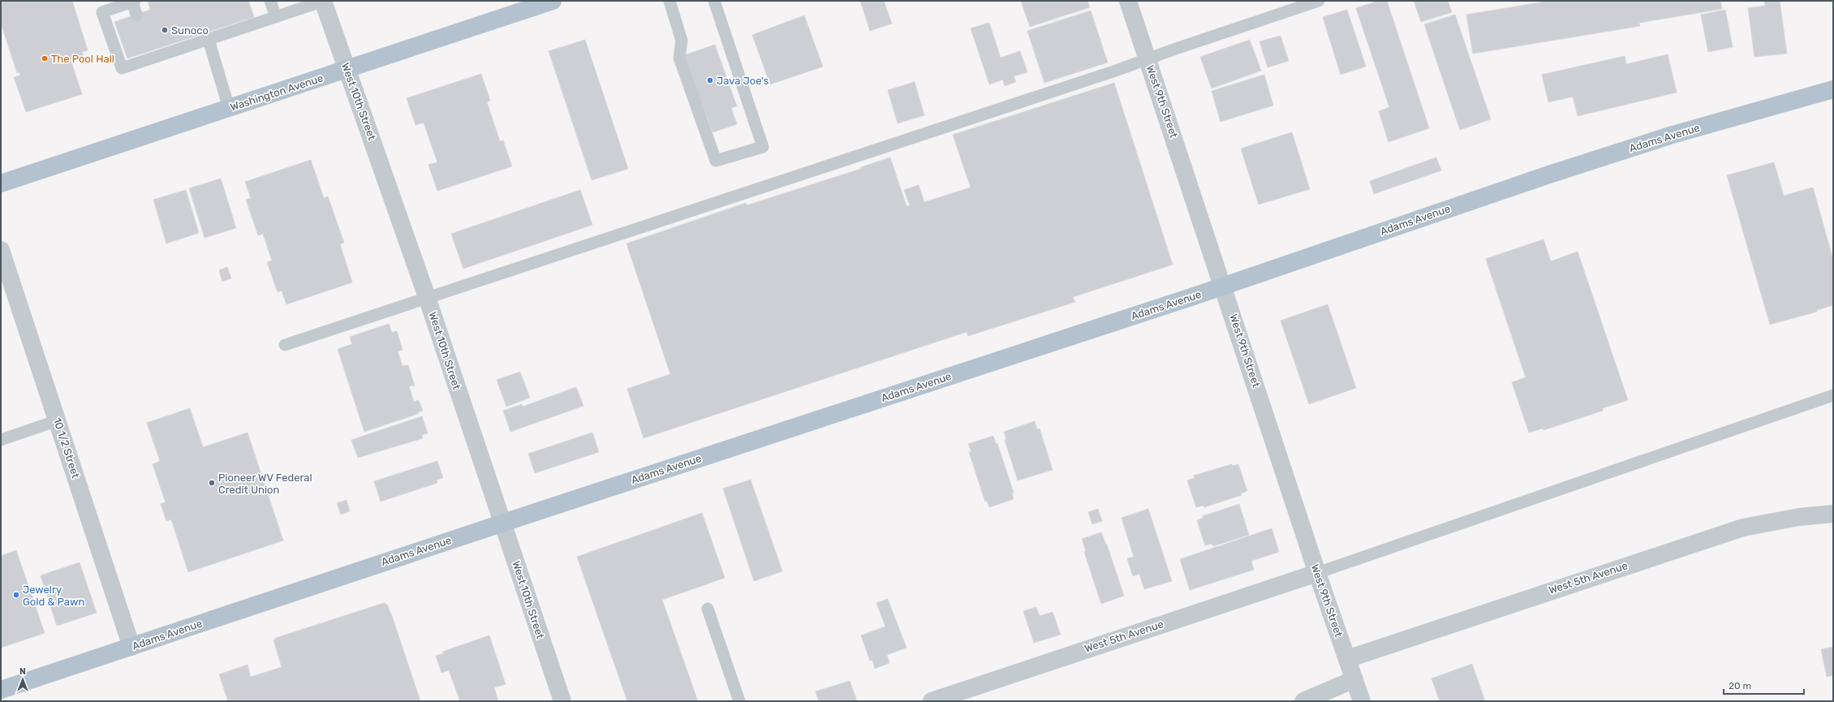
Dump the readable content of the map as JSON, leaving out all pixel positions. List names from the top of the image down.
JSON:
{
  "streets": {
    "main road": ["Washington Avenue", "Adams Avenue"],
    "street": [
      "West 10th Street",
      "West 9th Street",
      "10 1/2 Street",
      "West 5th Avenue"
    ]
  },
  "crossings": [
    ["Washington Avenue", "West 10th Street"],
    ["West 10th Street", "Adams Avenue"],
    ["West 9th Street", "Adams Avenue"],
    ["West 9th Street", "West 5th Avenue"],
    ["Adams Avenue", "10 1/2 Street"]
  ],
  "places": [
    "Sunoco",
    "The Pool Hall",
    "Java Joe's",
    "Pioneer WV Federal Credit Union",
    "Jewelry Gold & Pawn"
  ],
  "scale_bar": "20 m",
  "north": "top"
}
